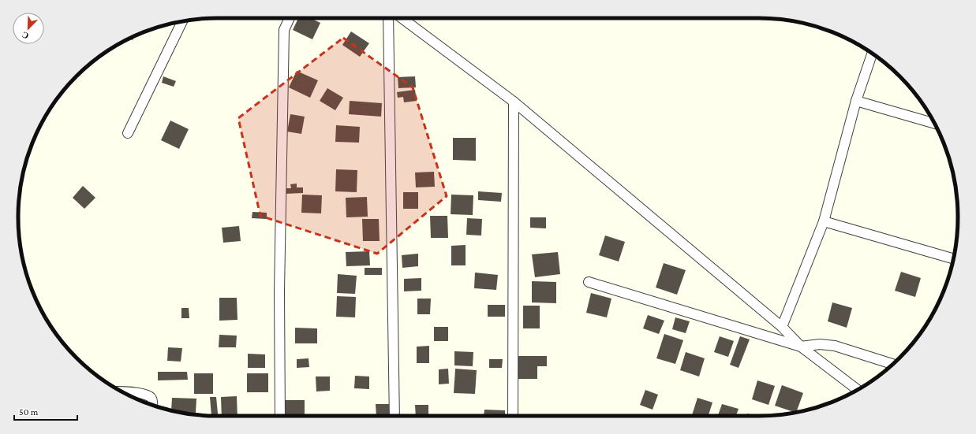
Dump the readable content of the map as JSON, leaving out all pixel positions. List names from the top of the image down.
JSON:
{
  "scale_bar": "50 m",
  "north": "bottom left"
}
